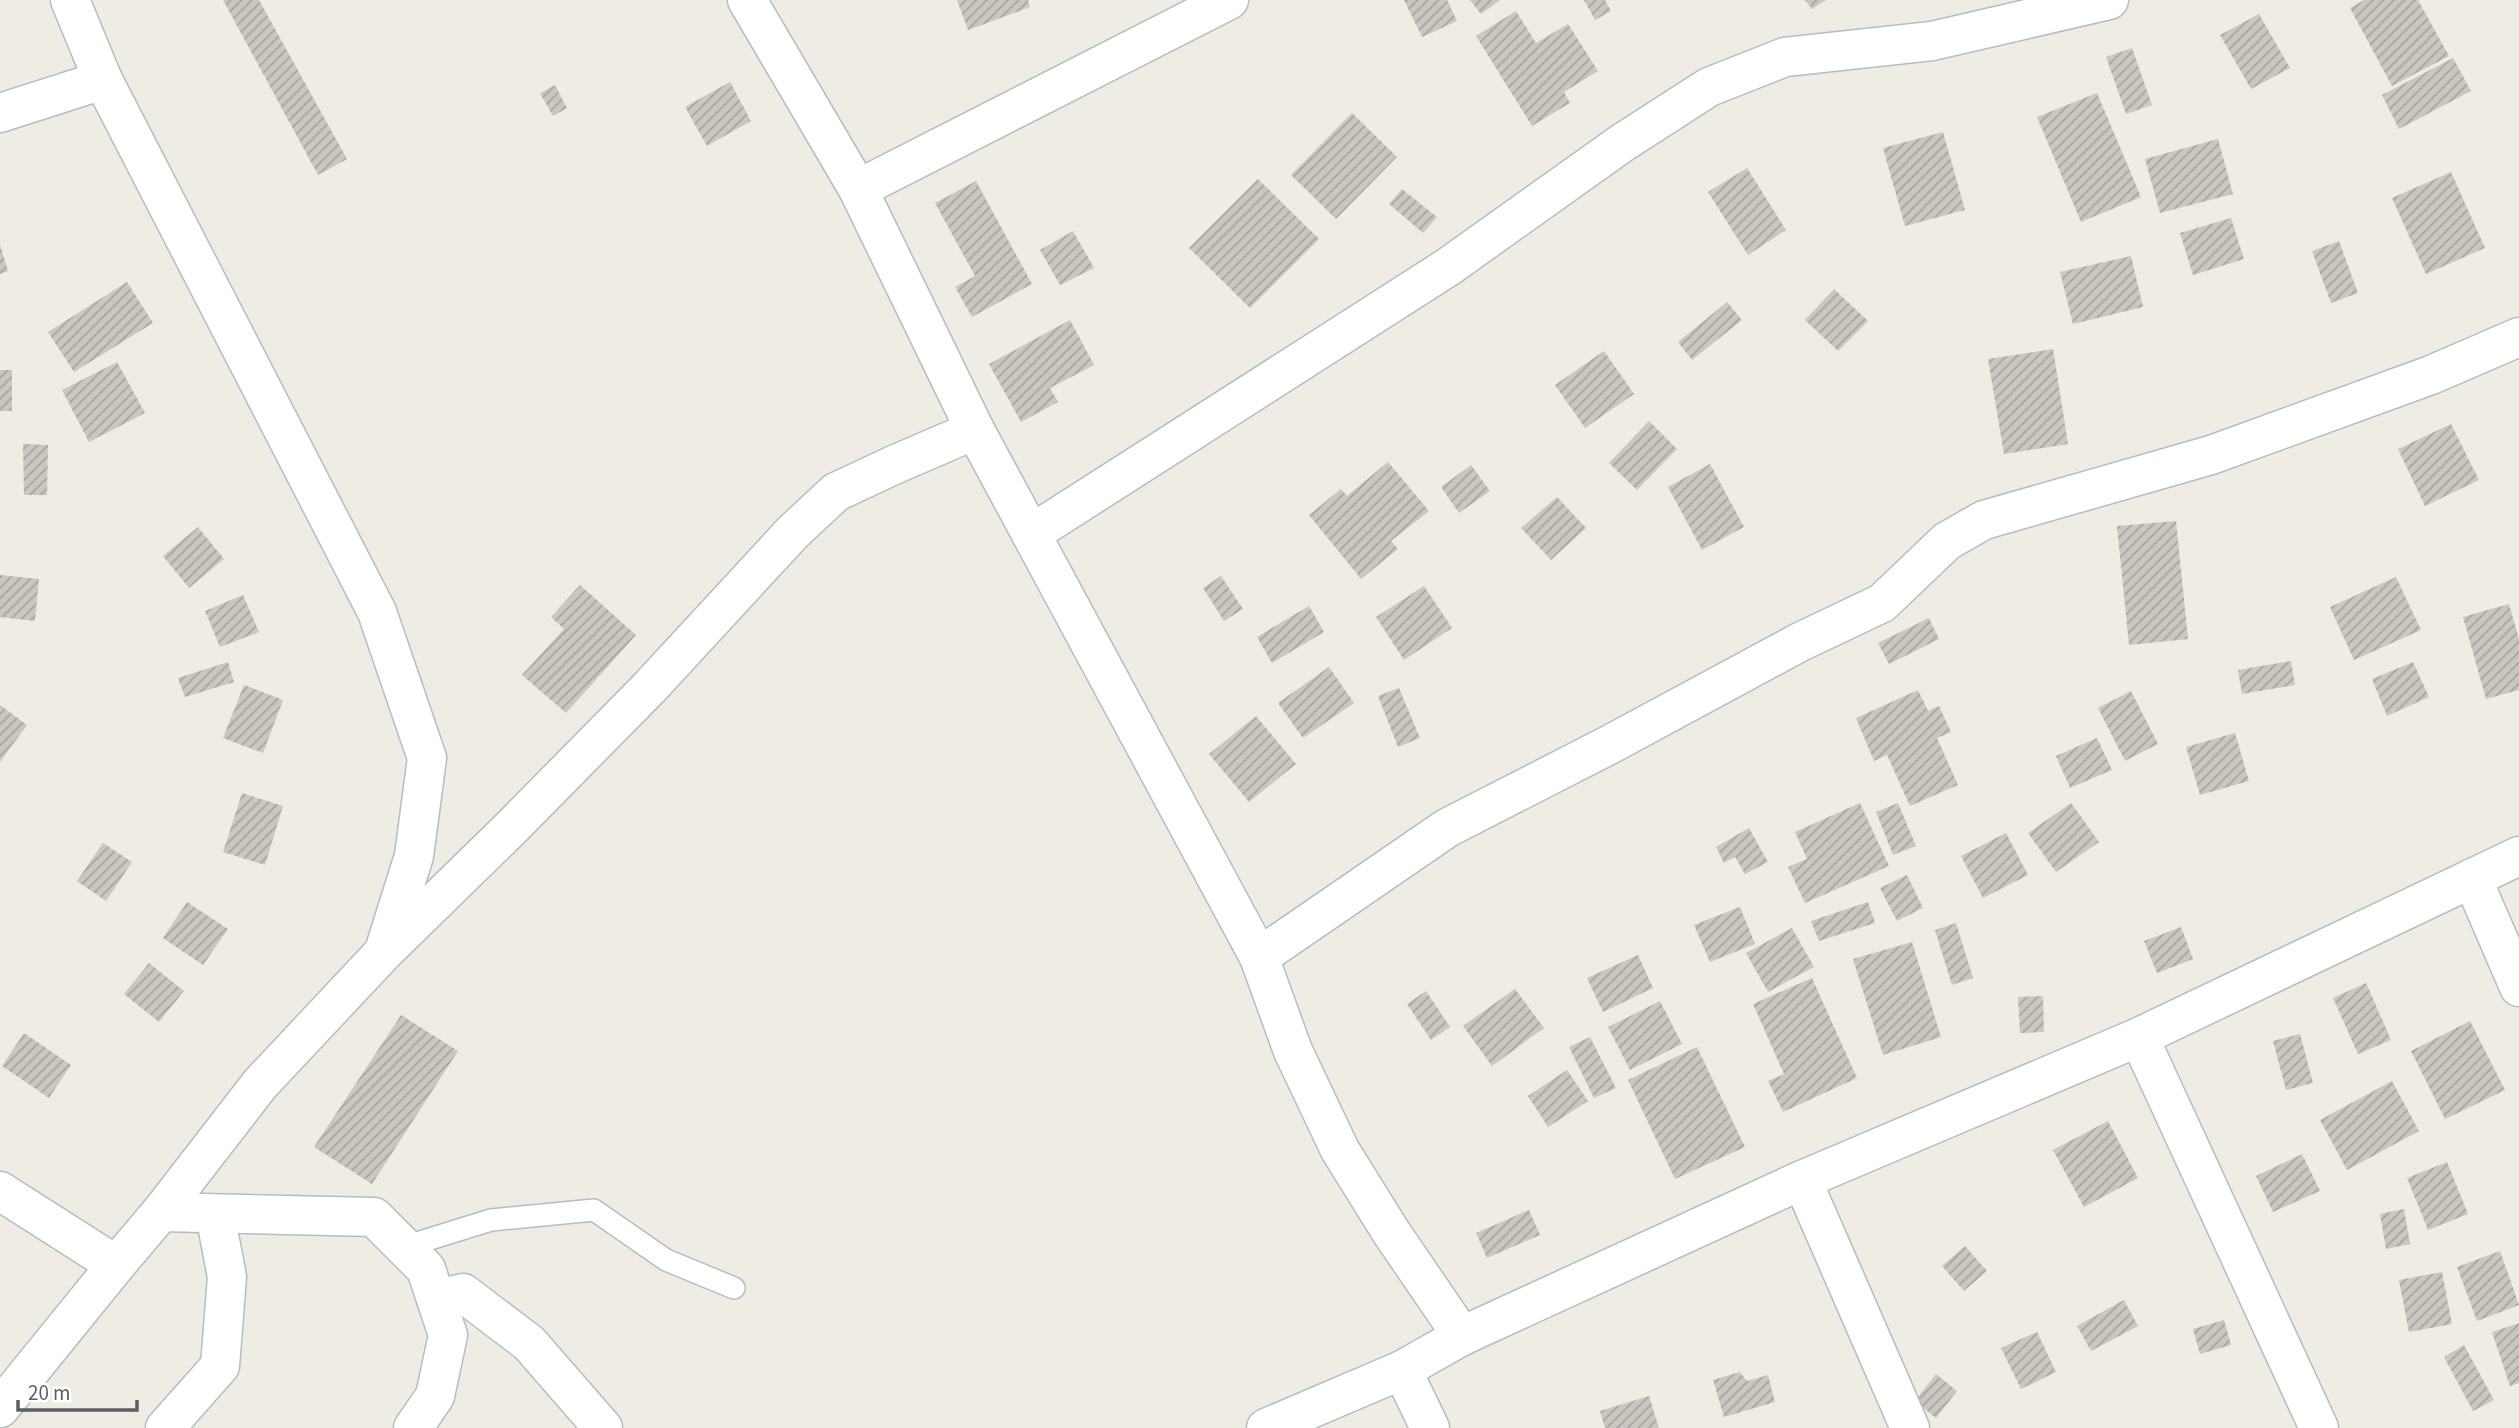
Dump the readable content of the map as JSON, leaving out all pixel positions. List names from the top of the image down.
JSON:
{
  "scale_bar": "20 m"
}
